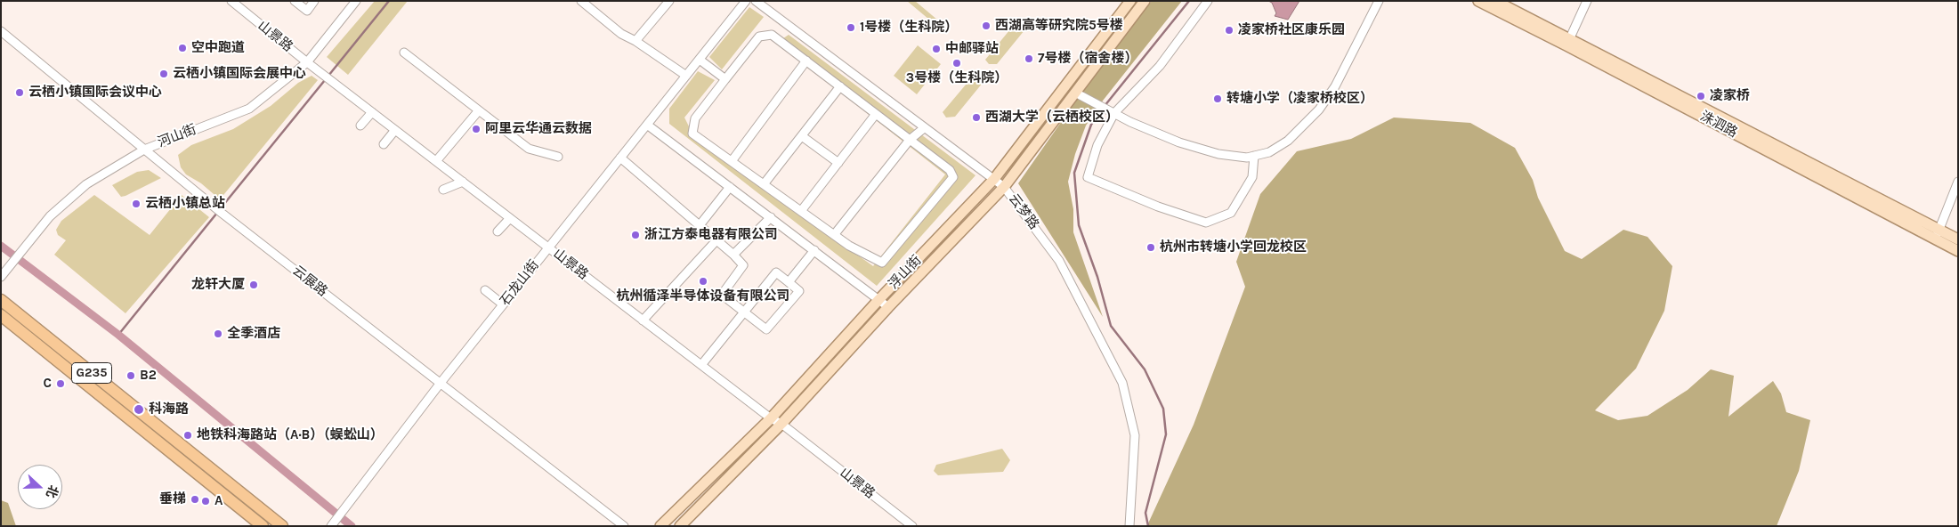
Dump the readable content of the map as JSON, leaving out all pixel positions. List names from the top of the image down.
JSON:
{
  "streets": {
    "highway": ["G235"],
    "main road": ["洙泗路", "浮山街"],
    "street": [
      "山景路",
      "河山街",
      "云梦路",
      "云展路",
      "石龙山街"
    ]
  },
  "crossings": [
    ["山景路", "河山街"],
    ["山景路", "浮山街"],
    ["山景路", "石龙山街"],
    ["河山街", "云展路"],
    ["云梦路", "浮山街"],
    ["云展路", "石龙山街"]
  ],
  "places": [
    "西湖高等研究院5号楼",
    "1号楼（生科院）",
    "凌家桥社区康乐园",
    "空中跑道",
    "中邮驿站",
    "7号楼（宿舍楼）",
    "3号楼（生科院）",
    "云栖小镇国际会展中心",
    "云栖小镇国际会议中心",
    "凌家桥",
    "转塘小学（凌家桥校区）",
    "西湖大学（云栖校区）",
    "阿里云华通云数据",
    "云栖小镇总站",
    "浙江方泰电器有限公司",
    "杭州市转塘小学回龙校区",
    "杭州循泽半导体设备有限公司",
    "龙轩大厦",
    "全季酒店",
    "B2",
    "C",
    "科海路",
    "地铁科海路站（A·B）（蜈蚣山）",
    "垂梯",
    "A"
  ],
  "north": "right"
}
